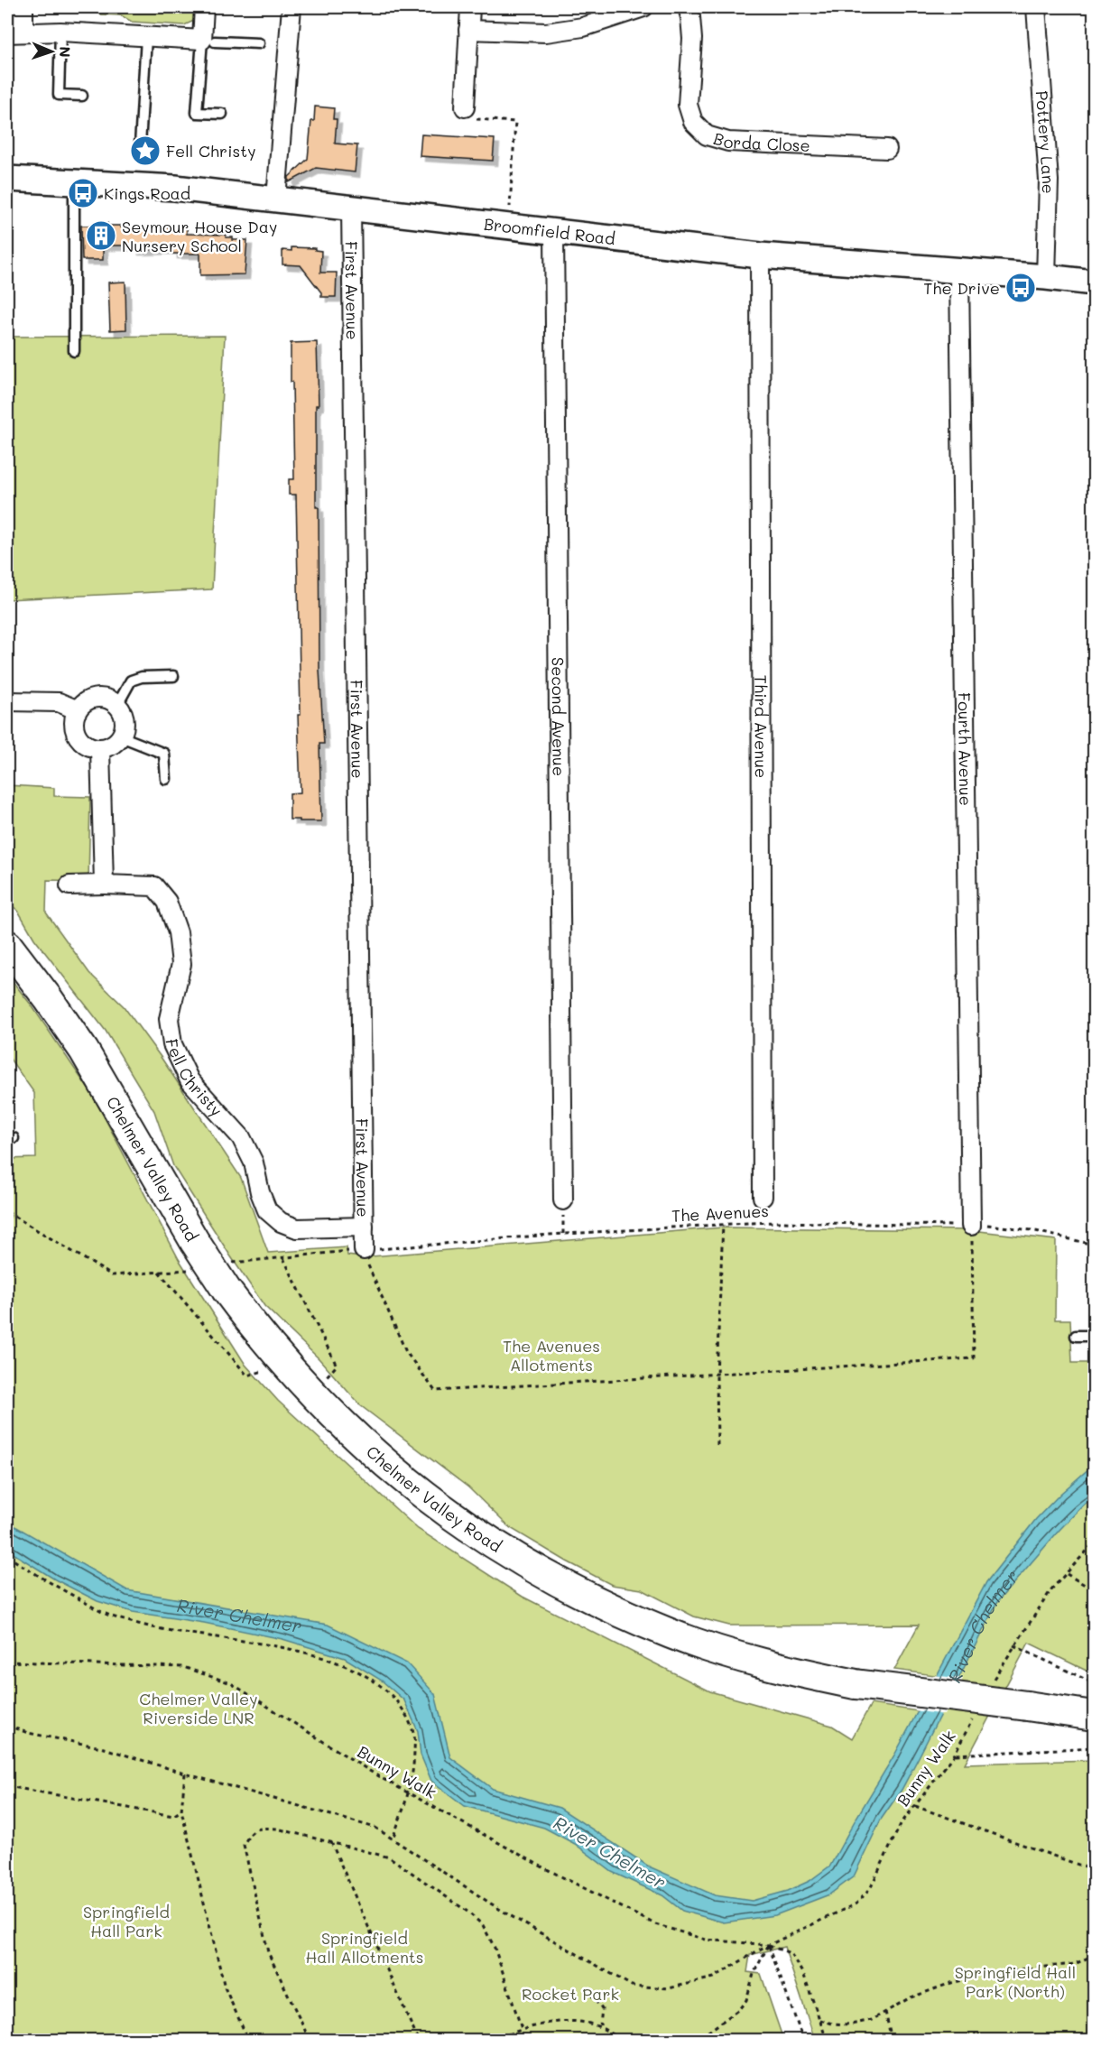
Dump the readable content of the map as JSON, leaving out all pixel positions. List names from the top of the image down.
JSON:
{
  "streets": {
    "main road": ["Broomfield Road", "Chelmer Valley Road"],
    "street": [
      "Borda Close",
      "Pottery Lane",
      "First Avenue",
      "Second Avenue",
      "Third Avenue",
      "Fourth Avenue",
      "Fell Christy"
    ],
    "path": ["The Avenues", "Bunny Walk"]
  },
  "crossings": [
    ["Pottery Lane", "Broomfield Road"],
    ["Broomfield Road", "First Avenue"],
    ["Broomfield Road", "Second Avenue"],
    ["Broomfield Road", "Third Avenue"],
    ["Broomfield Road", "Fourth Avenue"],
    ["First Avenue", "Fell Christy"],
    ["First Avenue", "The Avenues"],
    ["Fourth Avenue", "The Avenues"],
    ["Chelmer Valley Road", "The Avenues"]
  ],
  "water": ["River Chelmer"],
  "parks": [
    "The Avenues Allotments",
    "Chelmer Valley Riverside LNR",
    "Springfield Hall Park",
    "Springfield Hall Allotments",
    "Springfield Hall Park (North)",
    "Rocket Park"
  ],
  "places": {
    "place": ["Fell Christy"],
    "bus stop": ["Kings Road", "The Drive"],
    "building": ["Seymour House Day Nursery School"]
  },
  "north": "right"
}
